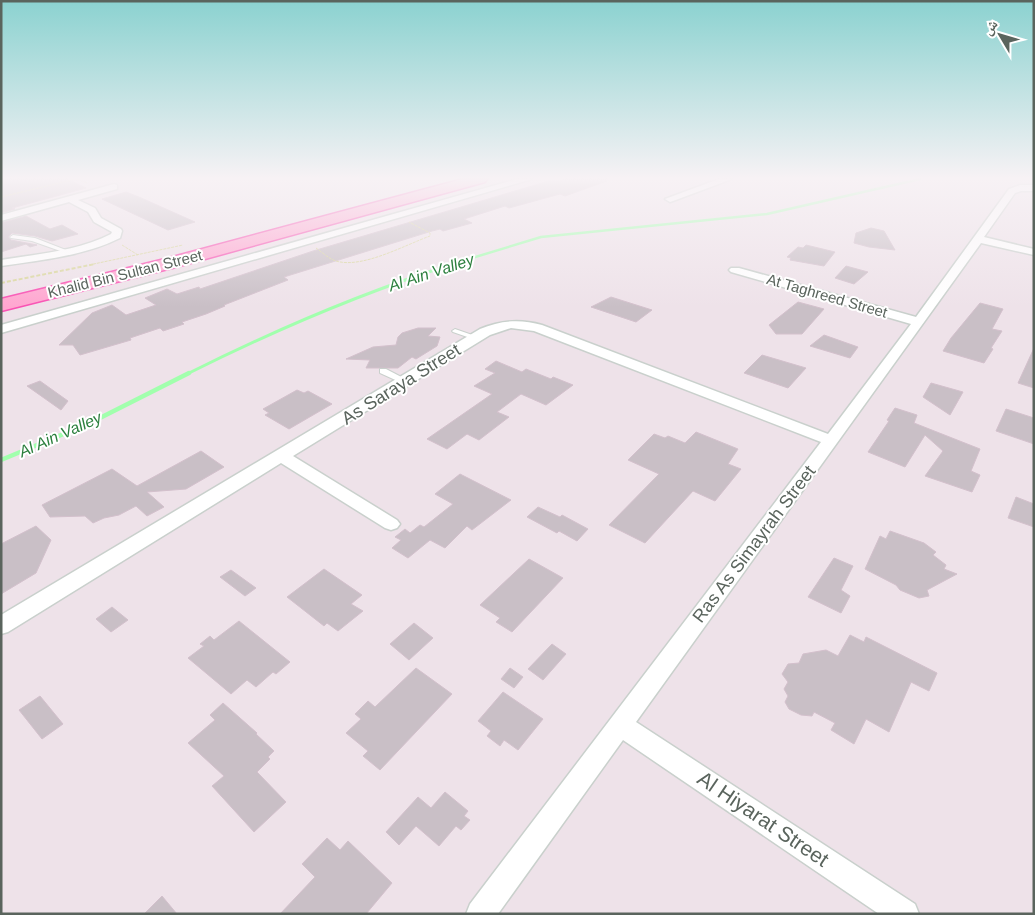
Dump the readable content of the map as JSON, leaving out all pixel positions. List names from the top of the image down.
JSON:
{
  "streets": {
    "main road": ["Khalid Bin Sultan Street"],
    "street": [
      "At Taghreed Street",
      "As Saraya Street",
      "Ras As Simayrah Street",
      "Al Hiyarat Street"
    ]
  },
  "crossings": [
    ["At Taghreed Street", "Ras As Simayrah Street"],
    ["As Saraya Street", "Ras As Simayrah Street"],
    ["Ras As Simayrah Street", "Al Hiyarat Street"]
  ],
  "water": ["Al Ain Valley"],
  "north": "top left"
}
